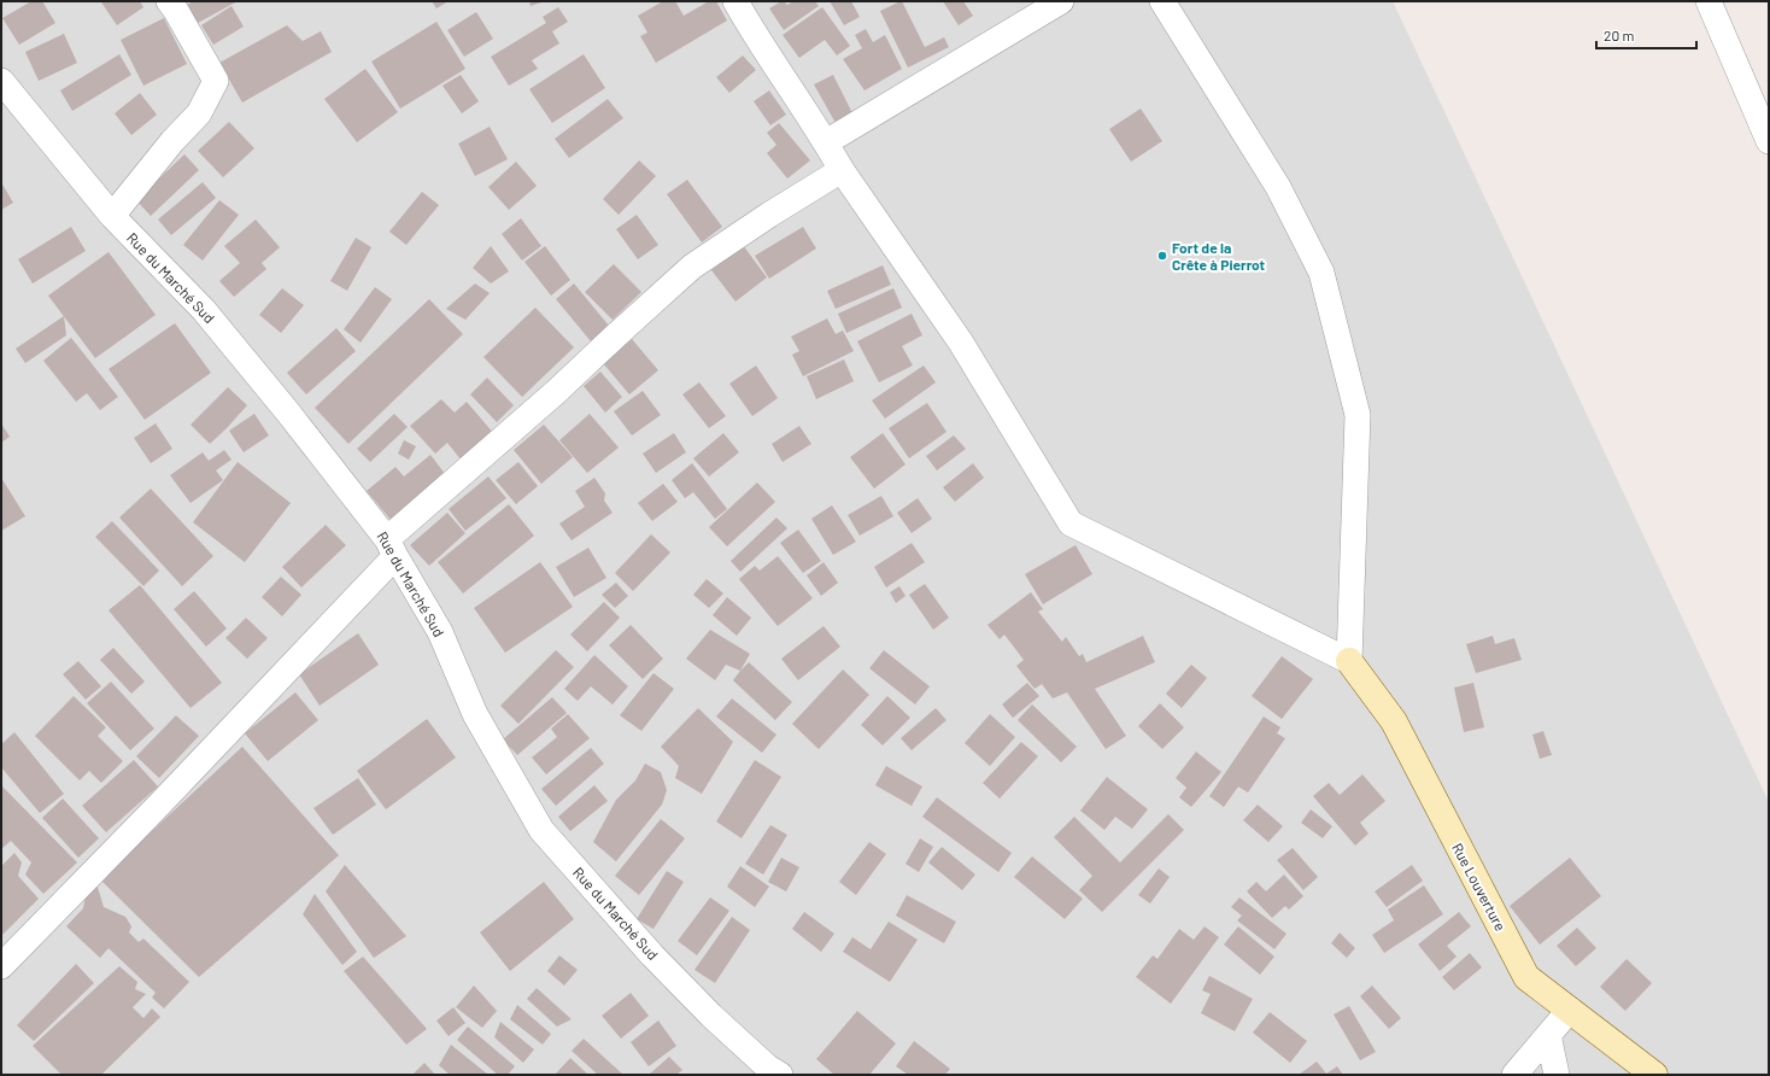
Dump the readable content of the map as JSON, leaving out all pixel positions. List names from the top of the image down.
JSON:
{
  "streets": {
    "main road": ["Rue Louverture"],
    "street": ["Rue du Marché Sud"]
  },
  "places": ["Fort de la Crête à Pierrot"],
  "scale_bar": "20 m"
}
